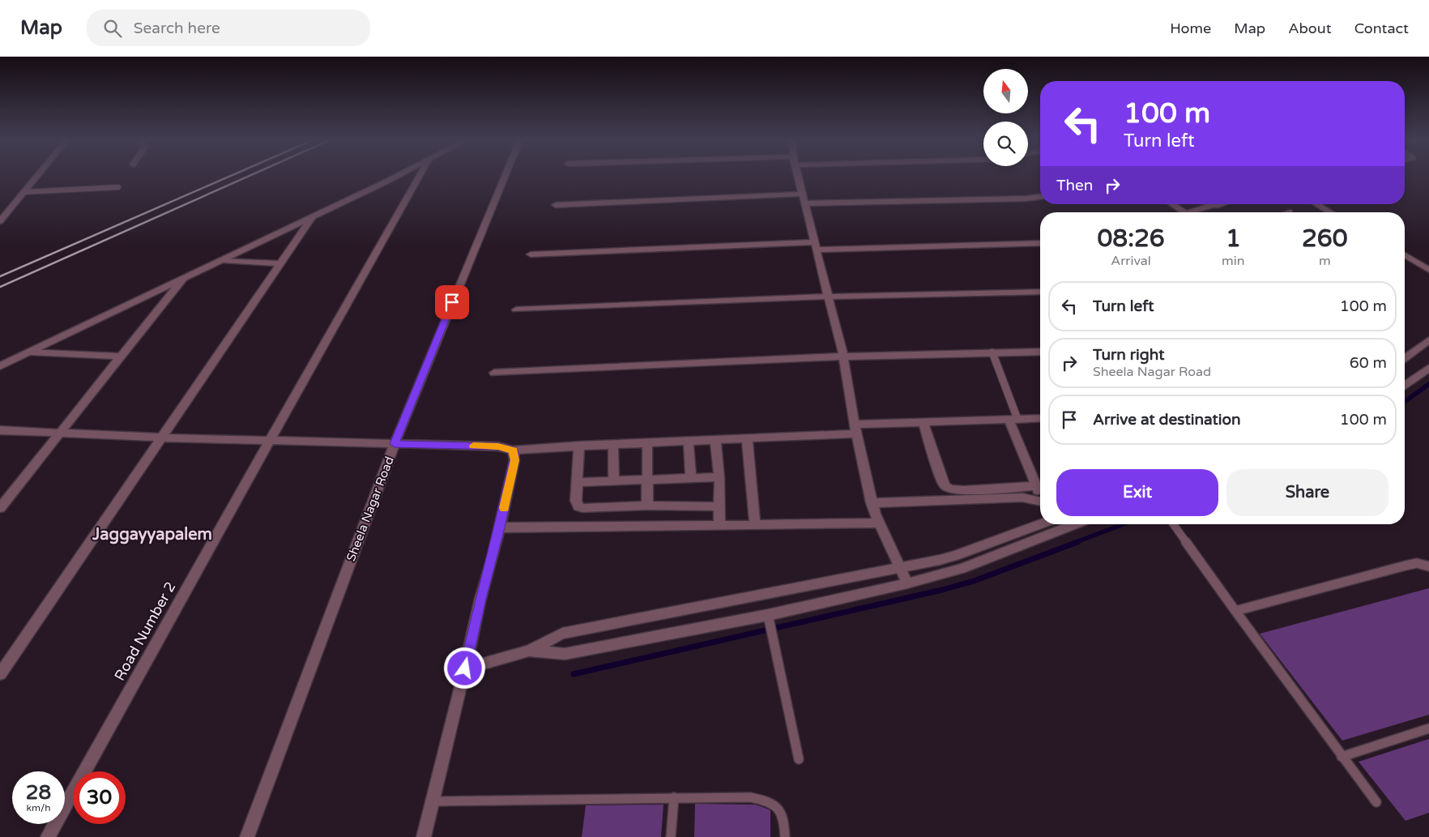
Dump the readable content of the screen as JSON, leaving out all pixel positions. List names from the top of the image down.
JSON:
{
  "streets": {
    "street": ["Sheela Nagar Road", "Road Number 2"]
  },
  "districts": ["Jaggayyapalem"],
  "north": "top",
  "page": {
    "header": "Map",
    "search": "Search here",
    "nav": [
      "Home",
      "Map",
      "About",
      "Contact"
    ],
    "turn": ["100 m", "Turn left"],
    "then": "Then",
    "eta": [
      "08:26",
      "Arrival",
      "1",
      "min",
      "260",
      "m"
    ],
    "list": [
      {
        "name": "Turn left",
        "value": "100 m"
      },
      {
        "name": "Turn right",
        "note": "Sheela Nagar Road",
        "value": "60 m"
      },
      {
        "name": "Arrive at destination",
        "value": "100 m"
      }
    ],
    "buttons": ["Exit", "Share"],
    "speed": "28 km/h",
    "limit": "30"
  }
}
